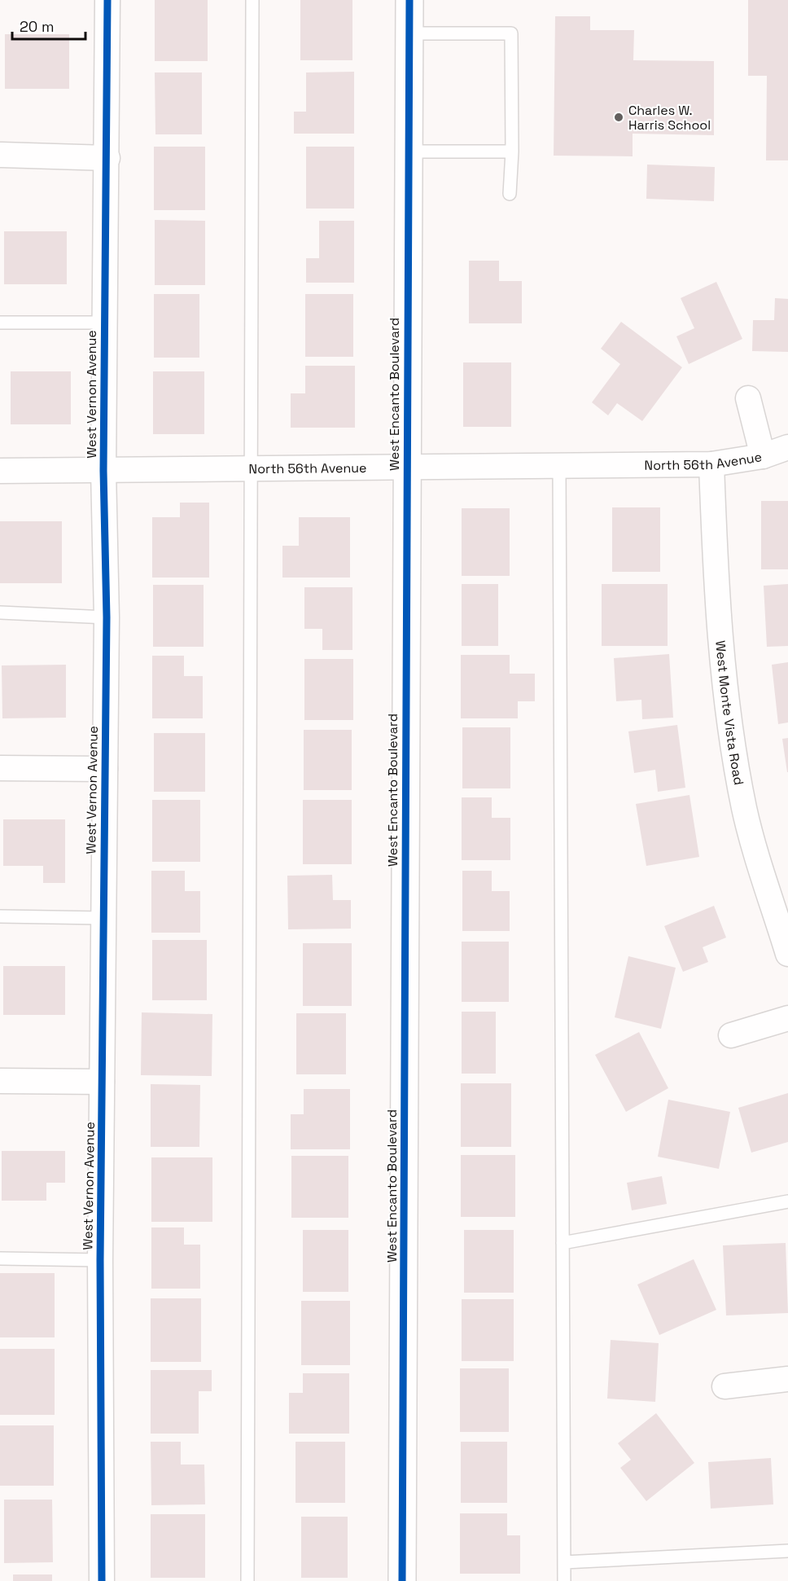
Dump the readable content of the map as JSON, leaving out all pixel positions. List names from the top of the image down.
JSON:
{
  "streets": {
    "street": [
      "West Vernon Avenue",
      "West Encanto Boulevard",
      "North 56th Avenue",
      "West Monte Vista Road"
    ]
  },
  "crossings": [
    ["West Vernon Avenue", "North 56th Avenue"],
    ["West Encanto Boulevard", "North 56th Avenue"],
    ["North 56th Avenue", "West Monte Vista Road"]
  ],
  "places": ["Charles W. Harris School"],
  "scale_bar": "20 m"
}
